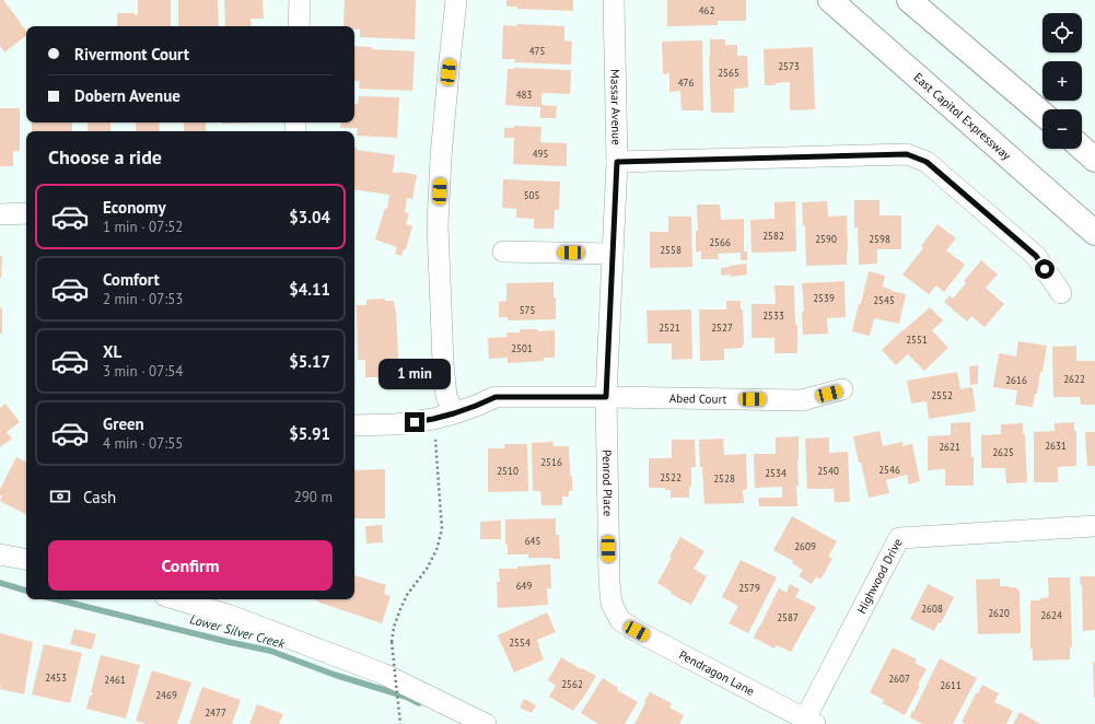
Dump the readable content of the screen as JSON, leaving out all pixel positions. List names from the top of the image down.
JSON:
{
  "streets": {
    "highway": ["East Capitol Expressway"],
    "street": [
      "Massar Avenue",
      "Abed Court",
      "Penrod Place",
      "Highwood Drive",
      "Pendragon Lane"
    ]
  },
  "crossings": [
    ["Massar Avenue", "Abed Court"],
    ["Massar Avenue", "Penrod Place"],
    ["Abed Court", "Penrod Place"],
    ["Penrod Place", "Pendragon Lane"],
    ["Highwood Drive", "Pendragon Lane"]
  ],
  "water": ["Lower Silver Creek"],
  "house_numbers": [
    "462",
    "475",
    "2573",
    "2565",
    "476",
    "483",
    "495",
    "505",
    "2582",
    "2590",
    "2598",
    "2566",
    "2558",
    "2539",
    "2545",
    "575",
    "2533",
    "2521",
    "2527",
    "2551",
    "2501",
    "2622",
    "2616",
    "2552",
    "2631",
    "2621",
    "2625",
    "2516",
    "2546",
    "2510",
    "2540",
    "2534",
    "2522",
    "2528",
    "645",
    "2609",
    "649",
    "2579",
    "2608",
    "2620",
    "2624",
    "2587",
    "2554",
    "2453",
    "2607",
    "2461",
    "2562",
    "2611",
    "2469",
    "2477"
  ],
  "page": {
    "map_buttons": ["+", "−"],
    "banner": ["Rivermont Court", "Dobern Avenue"],
    "heading": "Choose a ride",
    "list": [
      {
        "name": "Economy",
        "note": "1 min · 07:52",
        "value": "$3.04"
      },
      {
        "name": "Comfort",
        "note": "2 min · 07:53",
        "value": "$4.11"
      },
      {
        "name": "XL",
        "note": "3 min · 07:54",
        "value": "$5.17"
      },
      {
        "name": "Green",
        "note": "4 min · 07:55",
        "value": "$5.91"
      }
    ],
    "bubble": "1 min",
    "pay": ["Cash", "290 m"],
    "buttons": "Confirm"
  }
}
